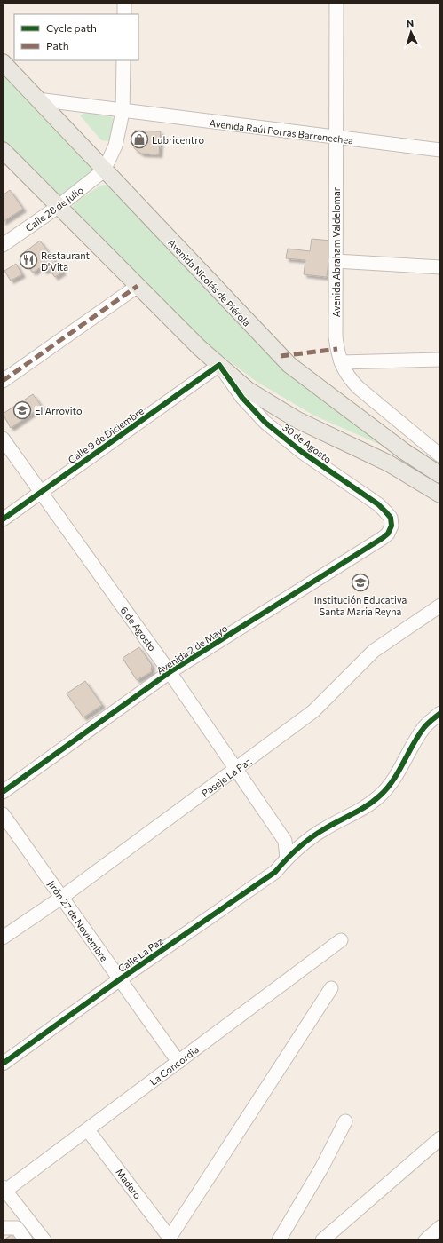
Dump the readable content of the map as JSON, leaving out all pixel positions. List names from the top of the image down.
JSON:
{
  "streets": {
    "main road": ["Avenida Nicolás de Piérola"],
    "street": [
      "Avenida Raúl Porras Barrenechea",
      "Calle 28 de Julio",
      "Avenida Abraham Valdelomar",
      "Calle 9 de Diciembre",
      "30 de Agosto",
      "6 de Agosto",
      "Avenida 2 de Mayo",
      "Paseje La Paz",
      "Jirón 27 de Noviembre",
      "Calle La Paz",
      "La Concordia",
      "Madero"
    ]
  },
  "crossings": [
    ["Avenida Raúl Porras Barrenechea", "Avenida Abraham Valdelomar"],
    ["Avenida Raúl Porras Barrenechea", "Avenida Nicolás de Piérola"],
    ["Calle 28 de Julio", "Avenida Nicolás de Piérola"],
    ["Calle 9 de Diciembre", "30 de Agosto"],
    ["Calle 9 de Diciembre", "6 de Agosto"],
    ["30 de Agosto", "Avenida 2 de Mayo"],
    ["6 de Agosto", "Avenida 2 de Mayo"],
    ["6 de Agosto", "Paseje La Paz"],
    ["6 de Agosto", "Calle La Paz"],
    ["Paseje La Paz", "Jirón 27 de Noviembre"],
    ["Jirón 27 de Noviembre", "Calle La Paz"],
    ["Jirón 27 de Noviembre", "La Concordia"],
    ["La Concordia", "Madero"]
  ],
  "places": {
    "shop": ["Lubricentro"],
    "restaurant": ["Restaurant D'Vita"],
    "school or university": ["El Arrovito", "Institución Educativa Santa Maria Reyna"]
  },
  "legend": ["Cycle path", "Path"],
  "north": "top"
}
